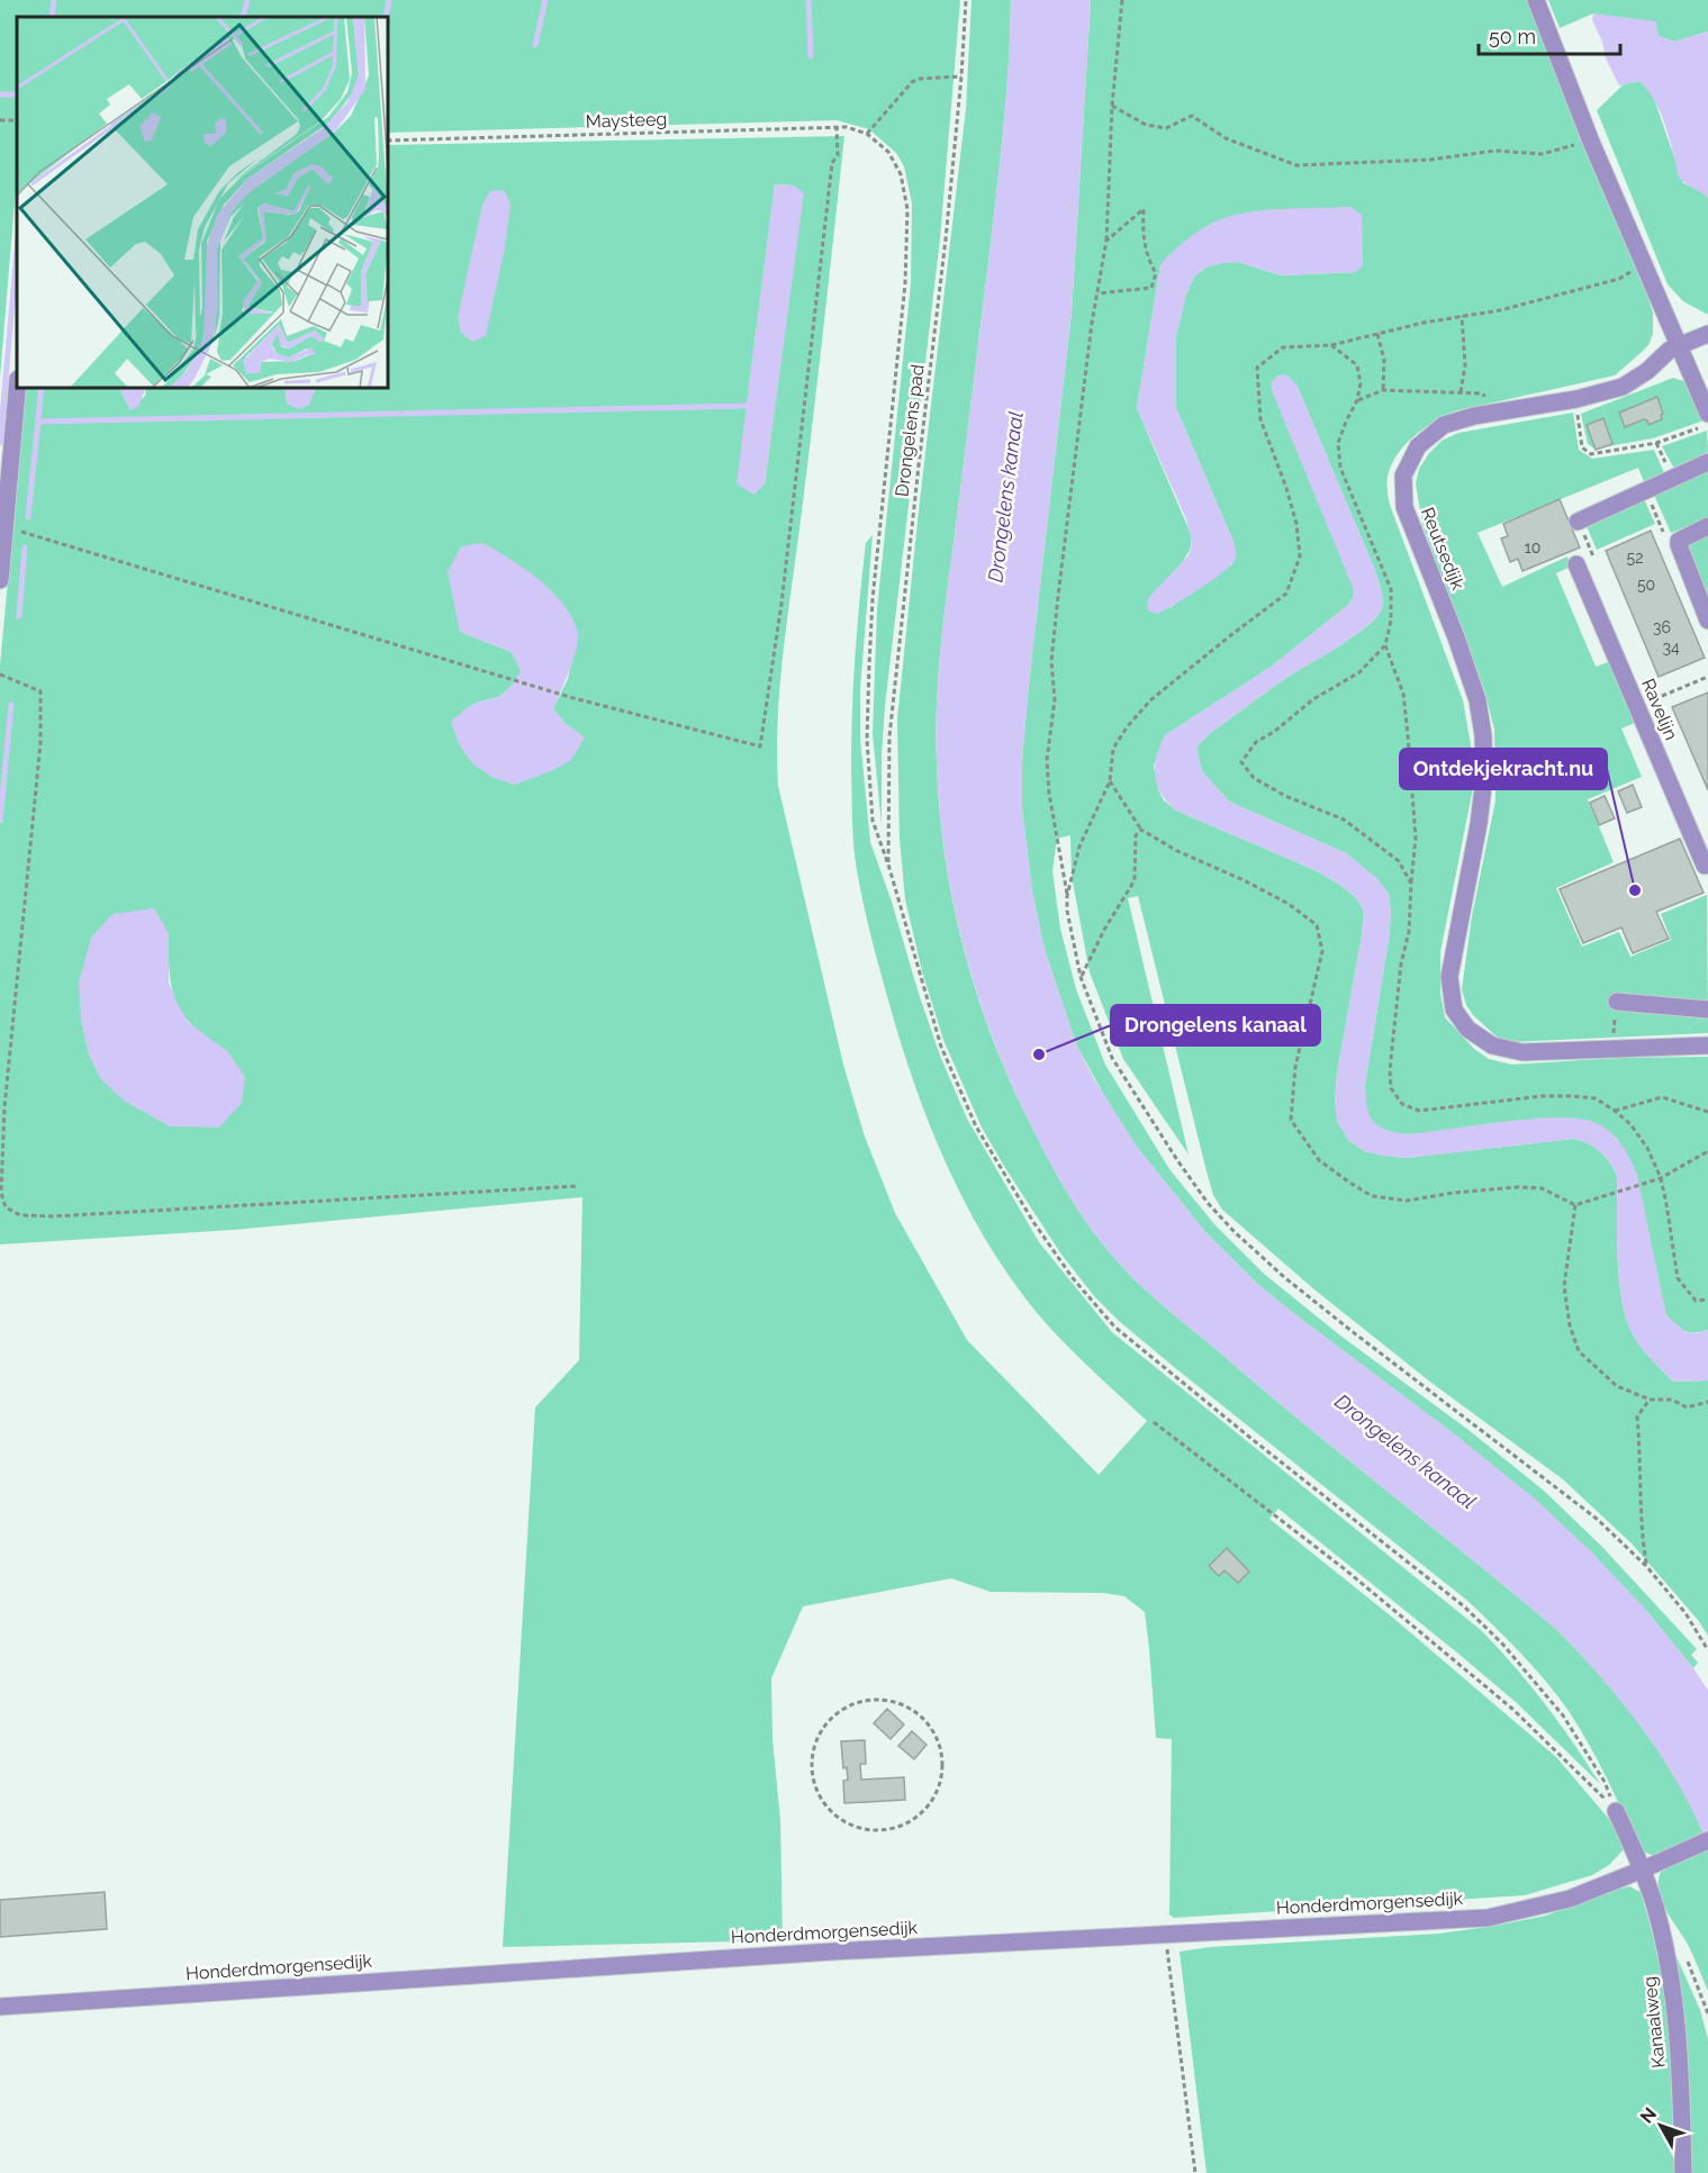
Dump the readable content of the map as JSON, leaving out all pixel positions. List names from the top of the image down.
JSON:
{
  "streets": {
    "street": [
      "Reutsedijk",
      "Ravelijn",
      "Honderdmorgensedijk",
      "Kanaalweg"
    ],
    "path": ["Maysteeg", "Drongelens pad"]
  },
  "crossings": [
    ["Honderdmorgensedijk", "Kanaalweg"]
  ],
  "water": ["Drongelens kanaal"],
  "places": ["Ontdekjekracht.nu", "Drongelens kanaal"],
  "house_numbers": [
    "10",
    "52",
    "50",
    "36",
    "34"
  ],
  "scale_bar": "50 m",
  "north": "top left"
}
